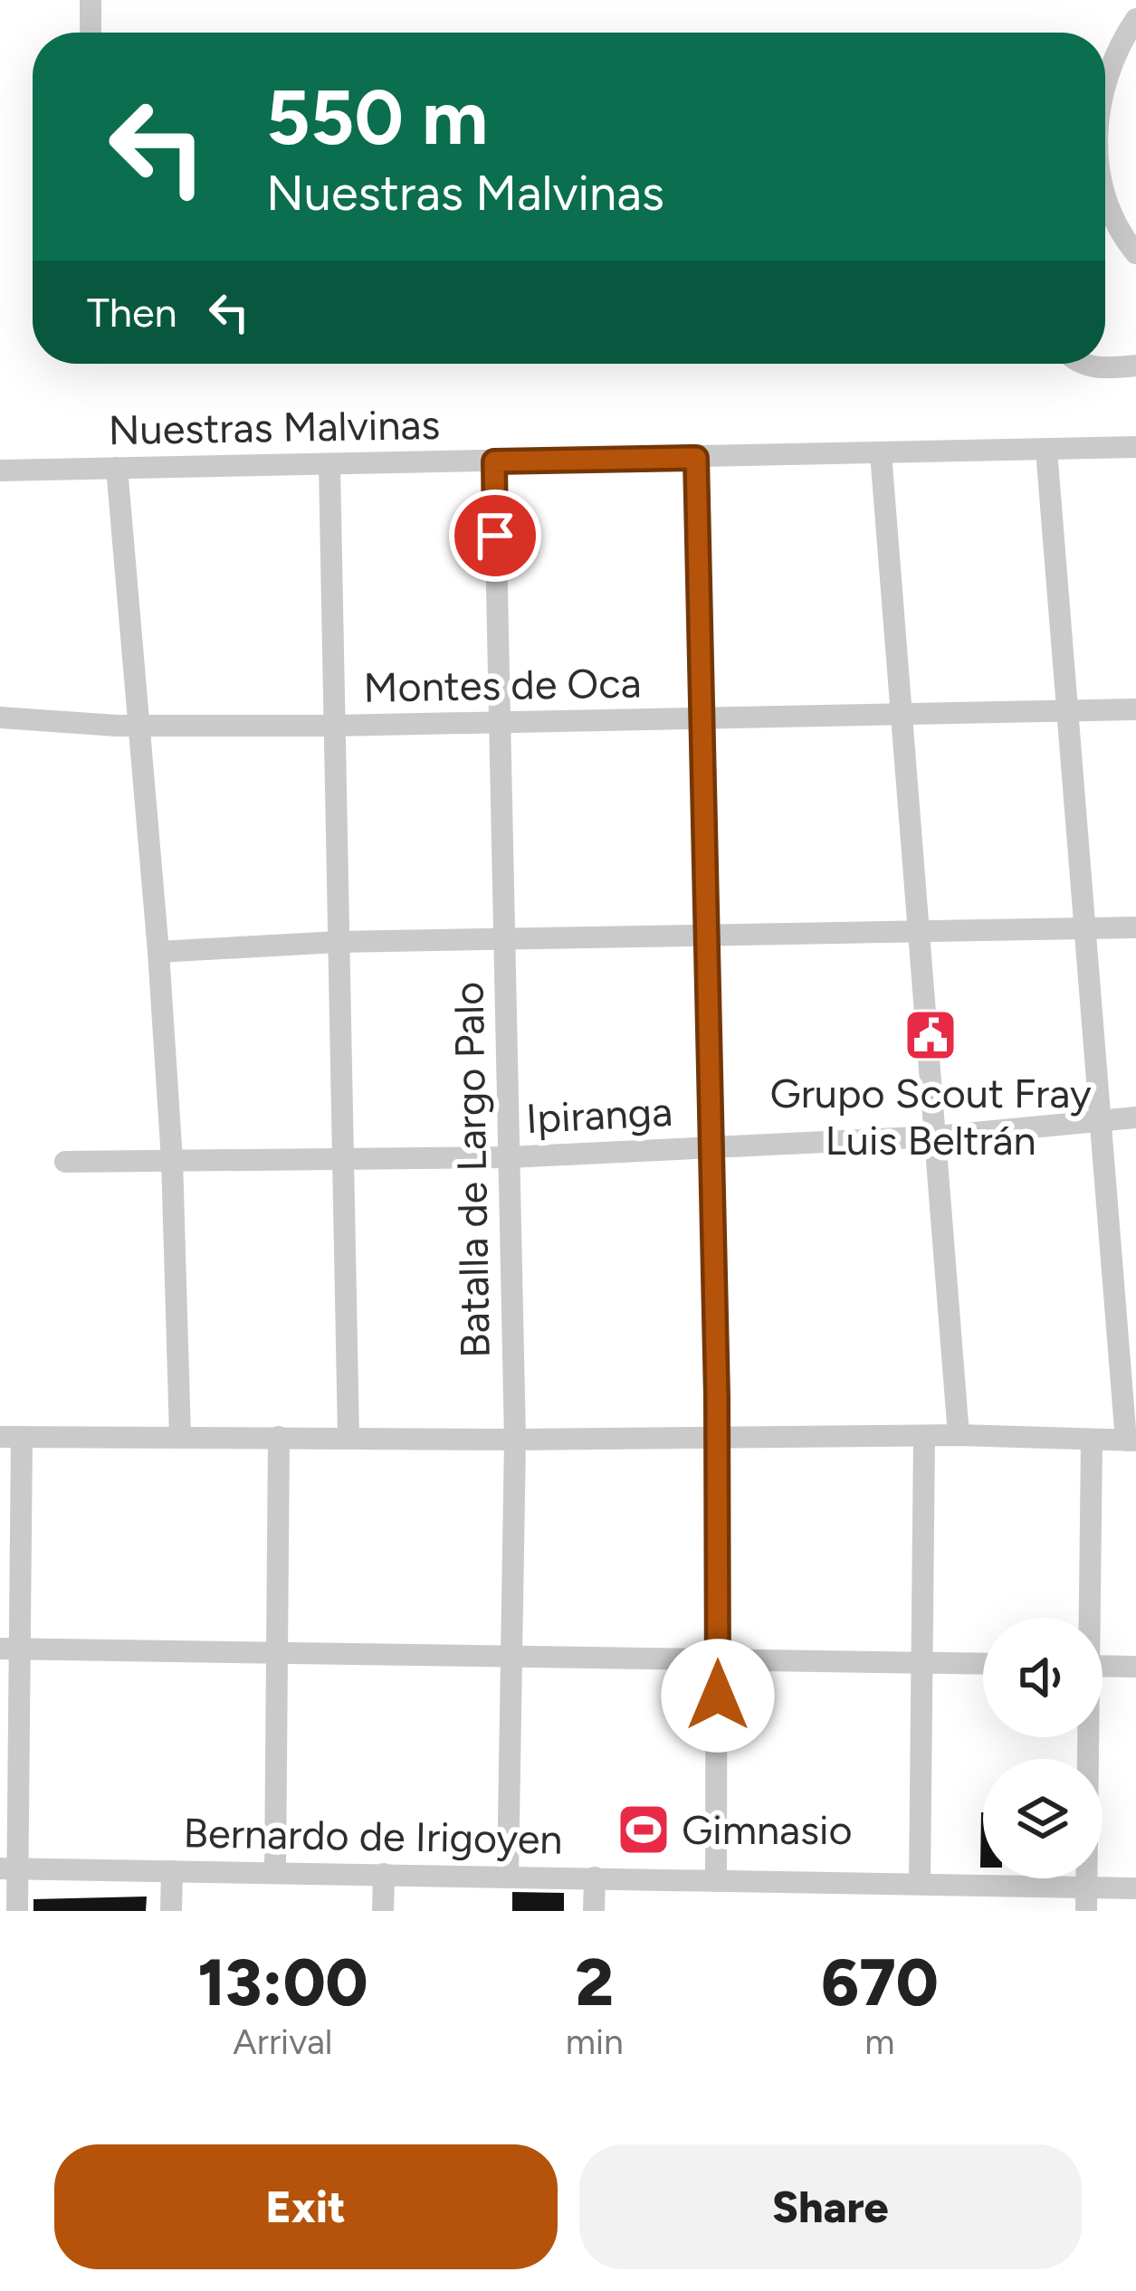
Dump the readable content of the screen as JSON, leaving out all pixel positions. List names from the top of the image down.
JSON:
{
  "streets": {
    "street": [
      "Nuestras Malvinas",
      "Montes de Oca",
      "Ipiranga",
      "Batalla de Largo Palo",
      "Bernardo de Irigoyen"
    ]
  },
  "crossings": [
    ["Nuestras Malvinas", "Batalla de Largo Palo"],
    ["Montes de Oca", "Batalla de Largo Palo"],
    ["Ipiranga", "Batalla de Largo Palo"],
    ["Batalla de Largo Palo", "Bernardo de Irigoyen"]
  ],
  "places": {
    "public building": ["Grupo Scout Fray Luis Beltrán"],
    "sports": ["Gimnasio"]
  },
  "page": {
    "turn": ["550 m", "Nuestras Malvinas"],
    "then": "Then",
    "eta": [
      "13:00",
      "Arrival",
      "2",
      "min",
      "670",
      "m"
    ],
    "buttons": ["Exit", "Share"]
  }
}
